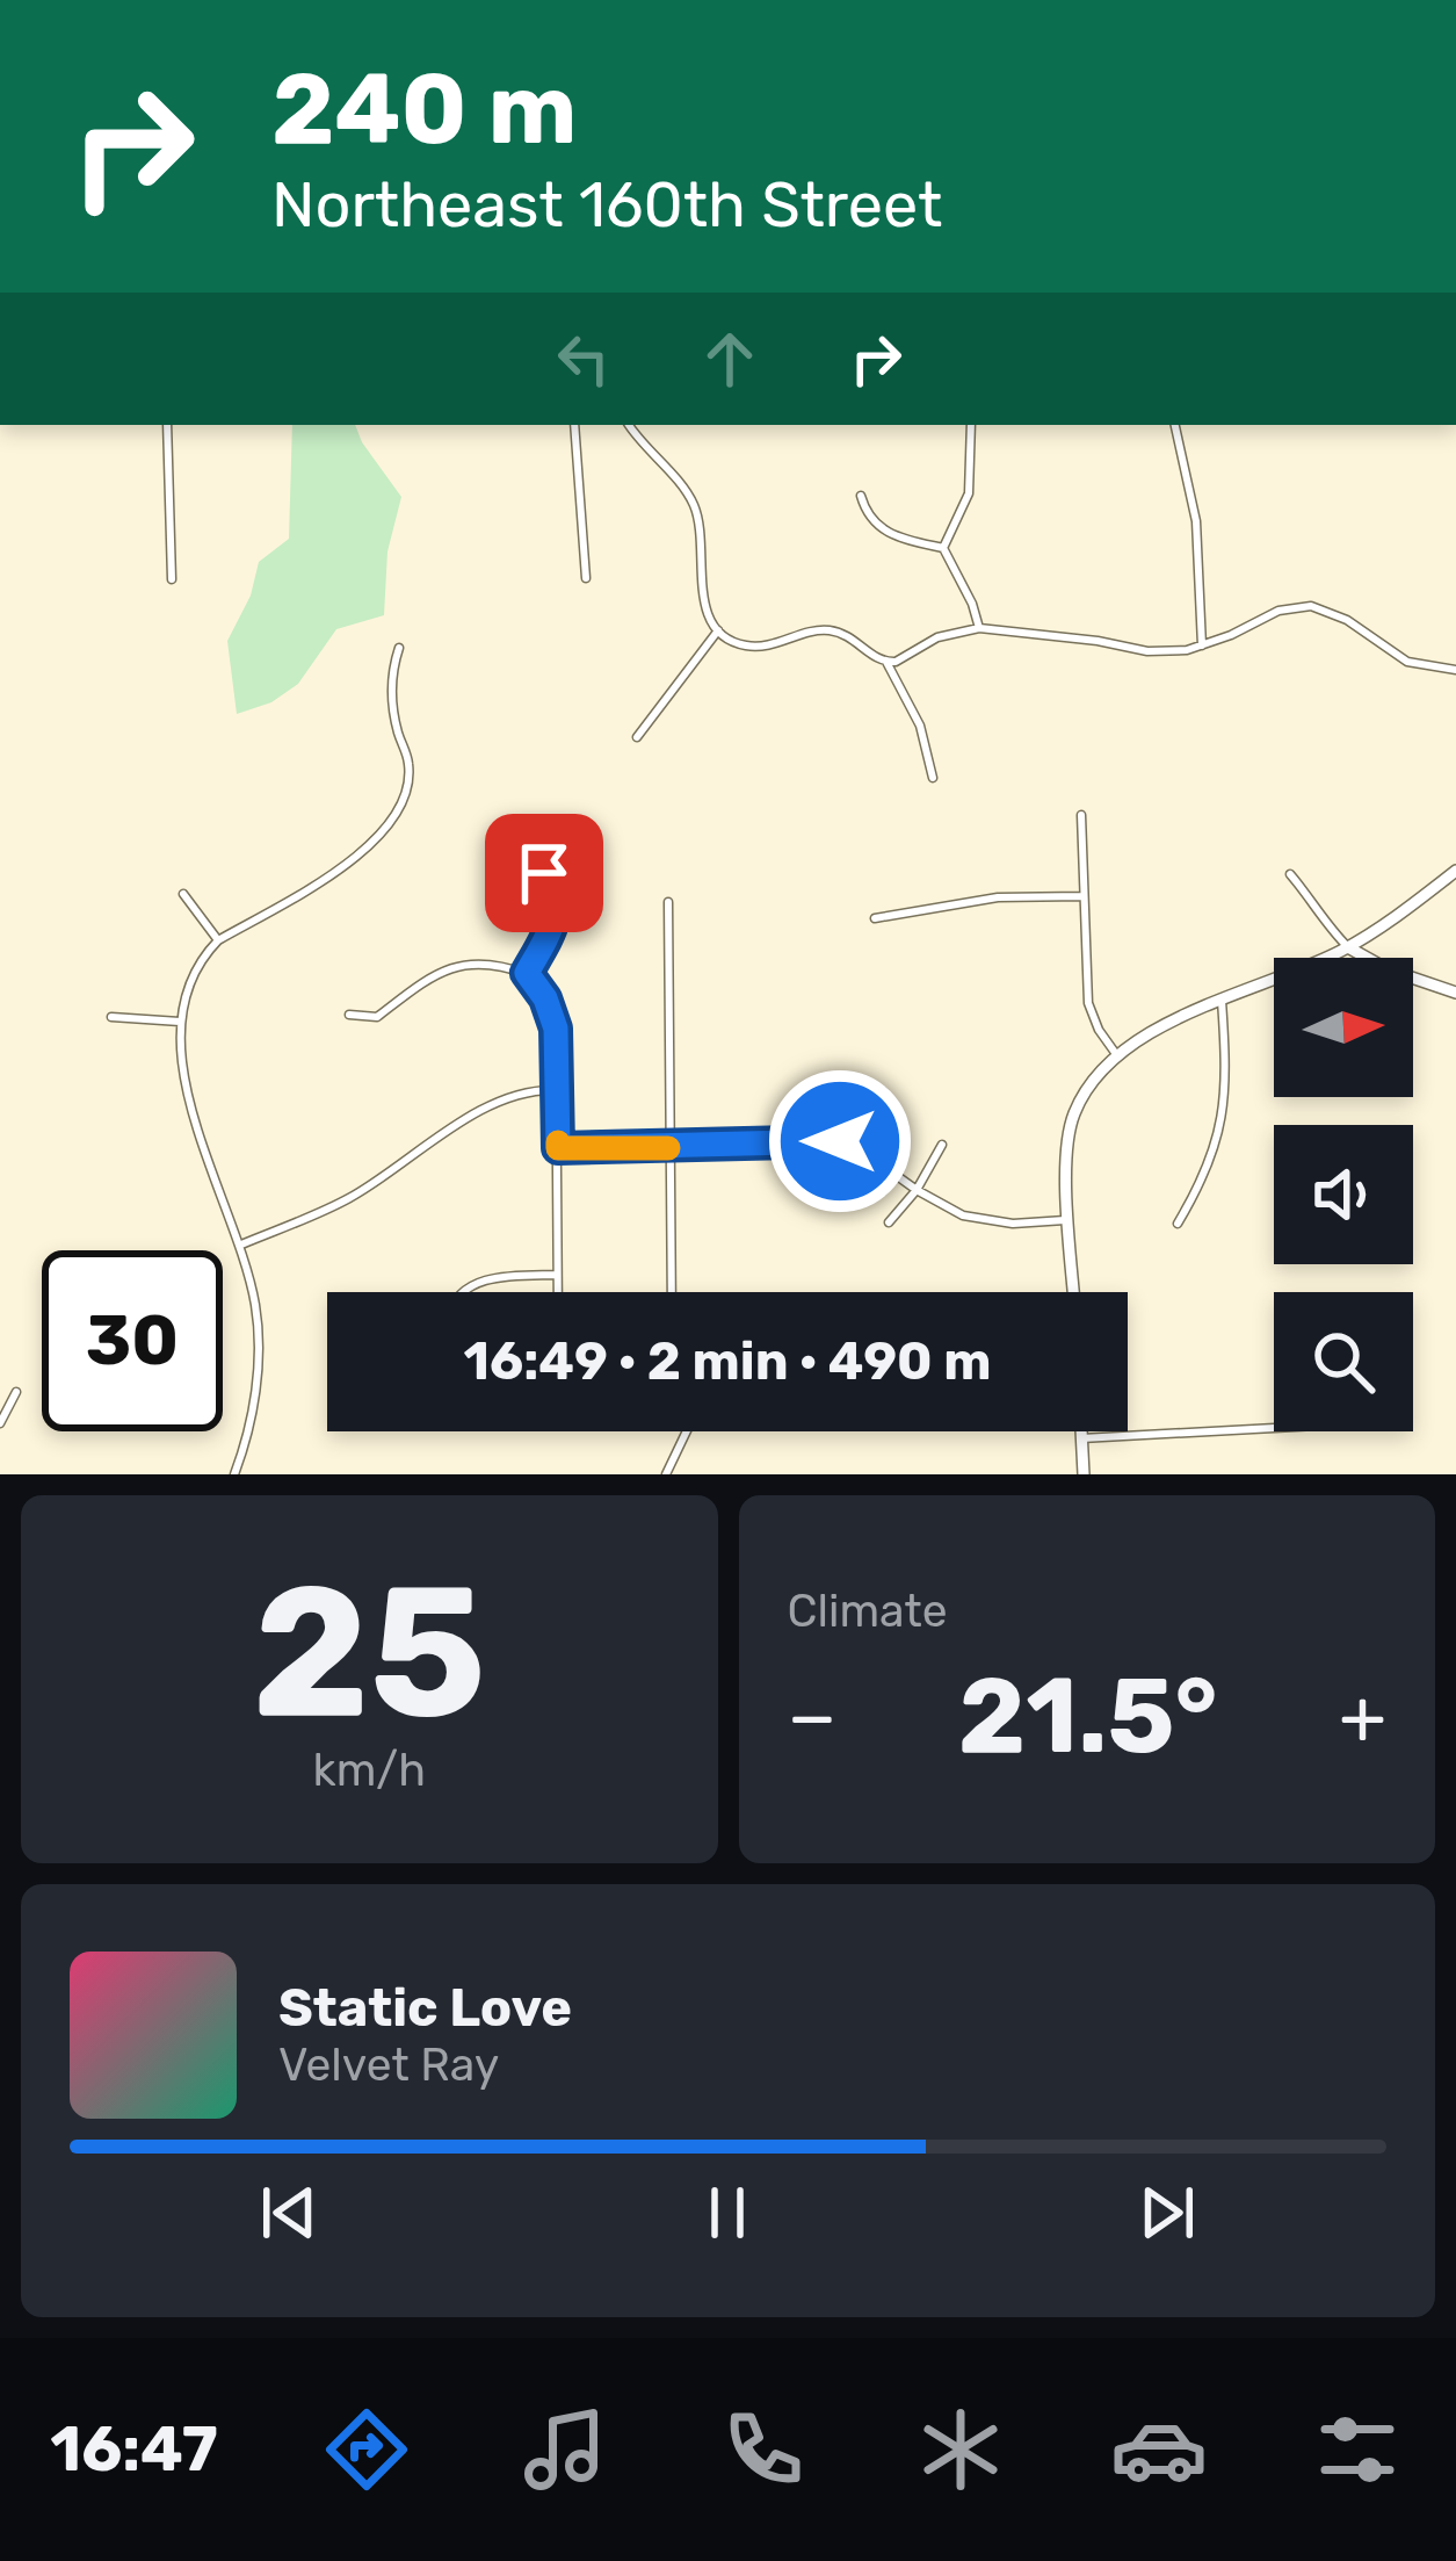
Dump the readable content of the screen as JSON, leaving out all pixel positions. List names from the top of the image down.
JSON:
{
  "north": "right",
  "page": {
    "turn": ["240 m", "Northeast 160th Street"],
    "limit": "30",
    "trip": "16:49 · 2 min · 490 m",
    "tile": [
      ["25", "km/h"],
      "Climate"
    ],
    "heat": ["−", "21.5°", "+"],
    "song": ["Static Love", "Velvet Ray"],
    "tabs": "16:47"
  }
}
